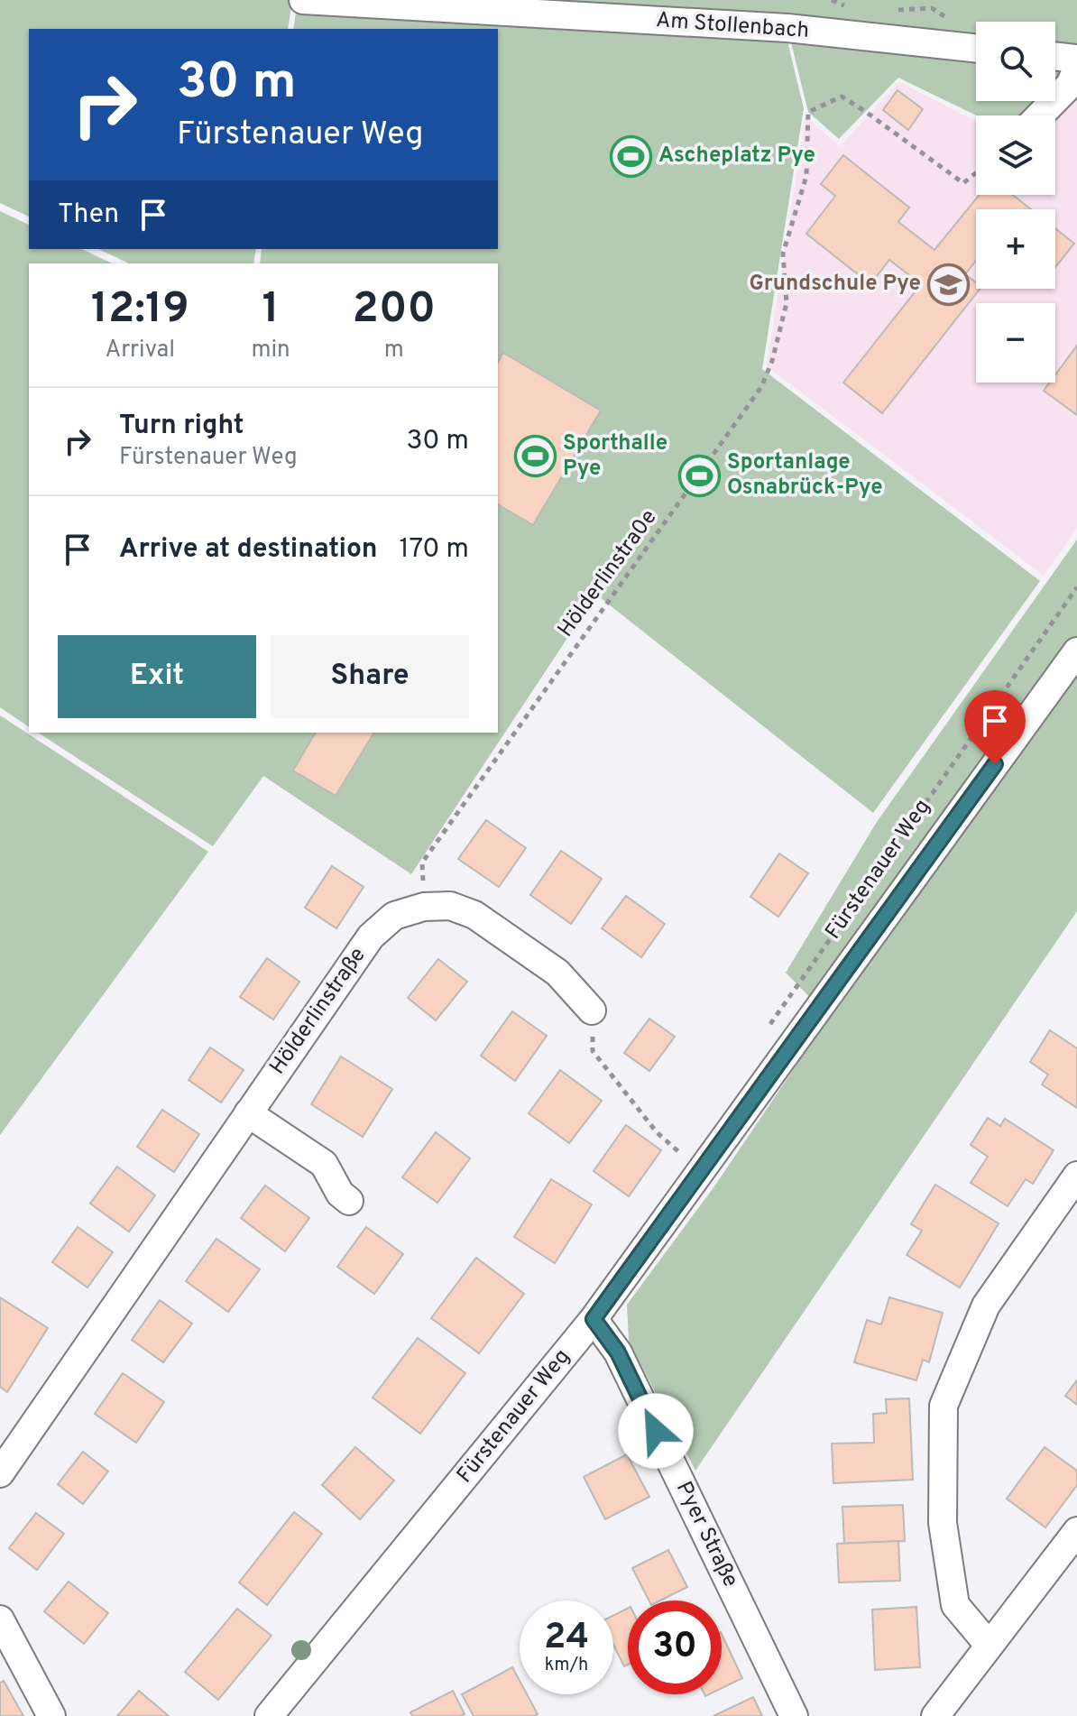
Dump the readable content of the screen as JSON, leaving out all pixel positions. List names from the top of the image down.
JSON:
{
  "streets": {
    "street": [
      "Am Stollenbach",
      "Fürstenauer Weg",
      "Hölderlinstraße",
      "Pyer Straße"
    ],
    "path": ["Hölderlinstra0e"]
  },
  "crossings": [
    ["Hölderlinstra0e", "Hölderlinstraße"],
    ["Fürstenauer Weg", "Pyer Straße"]
  ],
  "places": {
    "sports": ["Ascheplatz Pye", "Sporthalle Pye", "Sportanlage Osnabrück-Pye"],
    "school or university": ["Grundschule Pye"]
  },
  "page": {
    "map_buttons": ["+", "−"],
    "turn": ["30 m", "Fürstenauer Weg"],
    "then": "Then",
    "eta": [
      "12:19",
      "Arrival",
      "1",
      "min",
      "200",
      "m"
    ],
    "list": [
      {
        "name": "Turn right",
        "note": "Fürstenauer Weg",
        "value": "30 m"
      },
      {
        "name": "Arrive at destination",
        "value": "170 m"
      }
    ],
    "buttons": ["Exit", "Share"],
    "speed": "24 km/h",
    "limit": "30"
  }
}
